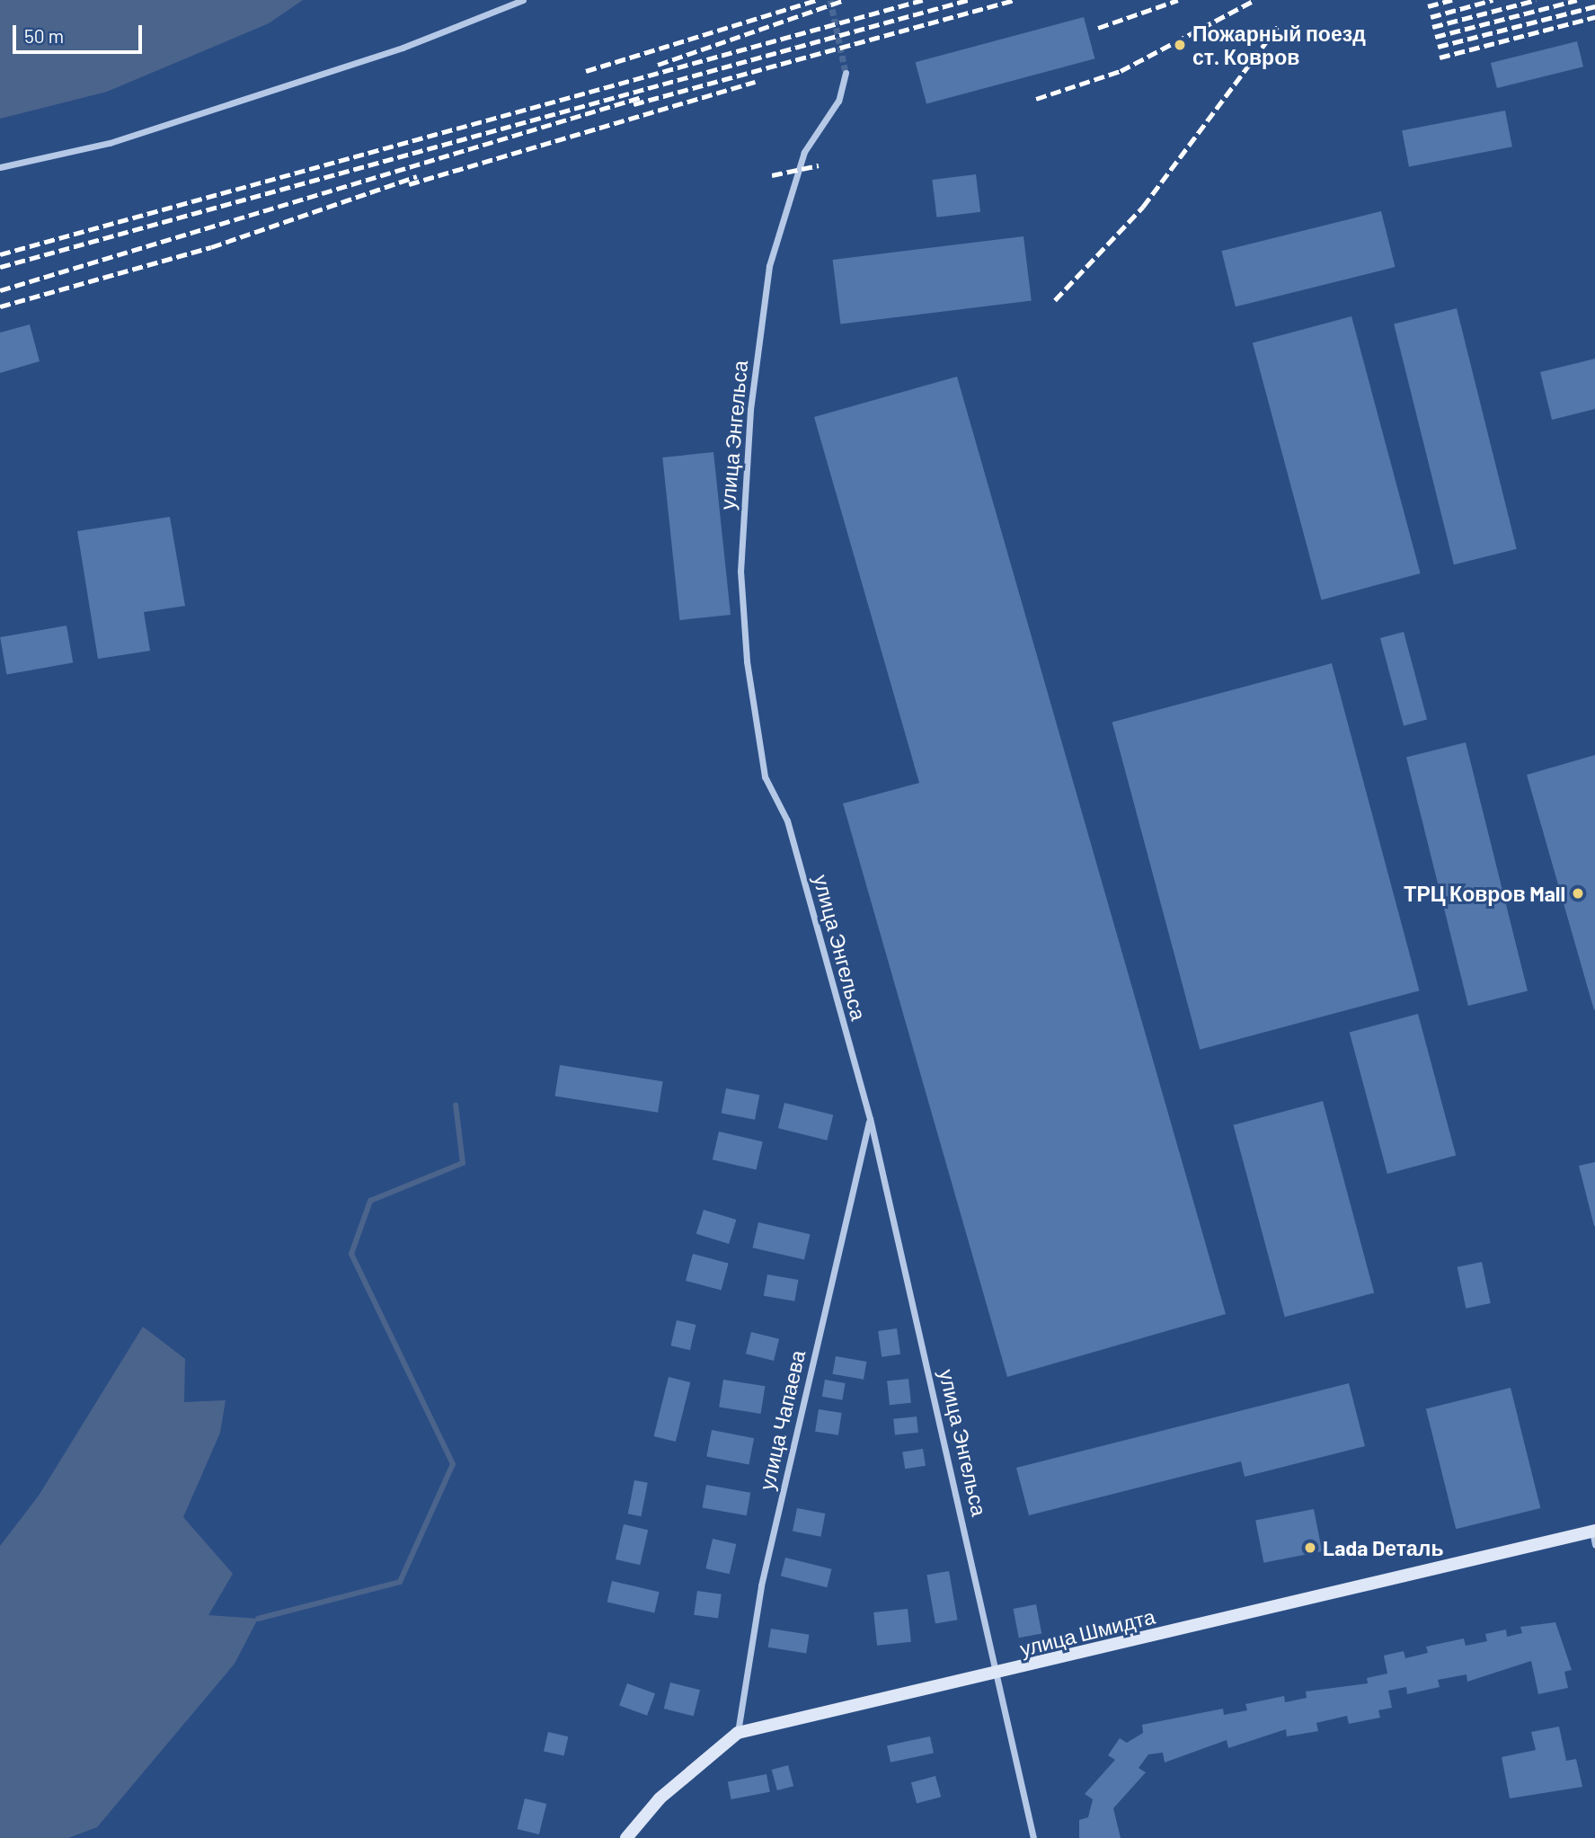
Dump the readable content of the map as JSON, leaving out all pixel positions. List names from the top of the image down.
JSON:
{
  "streets": {
    "main road": ["улица Шмидта"],
    "street": ["улица Энгельса", "улица Чапаева"]
  },
  "crossings": [
    ["улица Энгельса", "улица Чапаева"],
    ["улица Энгельса", "улица Шмидта"],
    ["улица Чапаева", "улица Шмидта"]
  ],
  "places": ["Пожарный поезд ст. Ковров", "ТРЦ Ковров Mall", "Lada Dеталь"],
  "scale_bar": "50 m"
}
